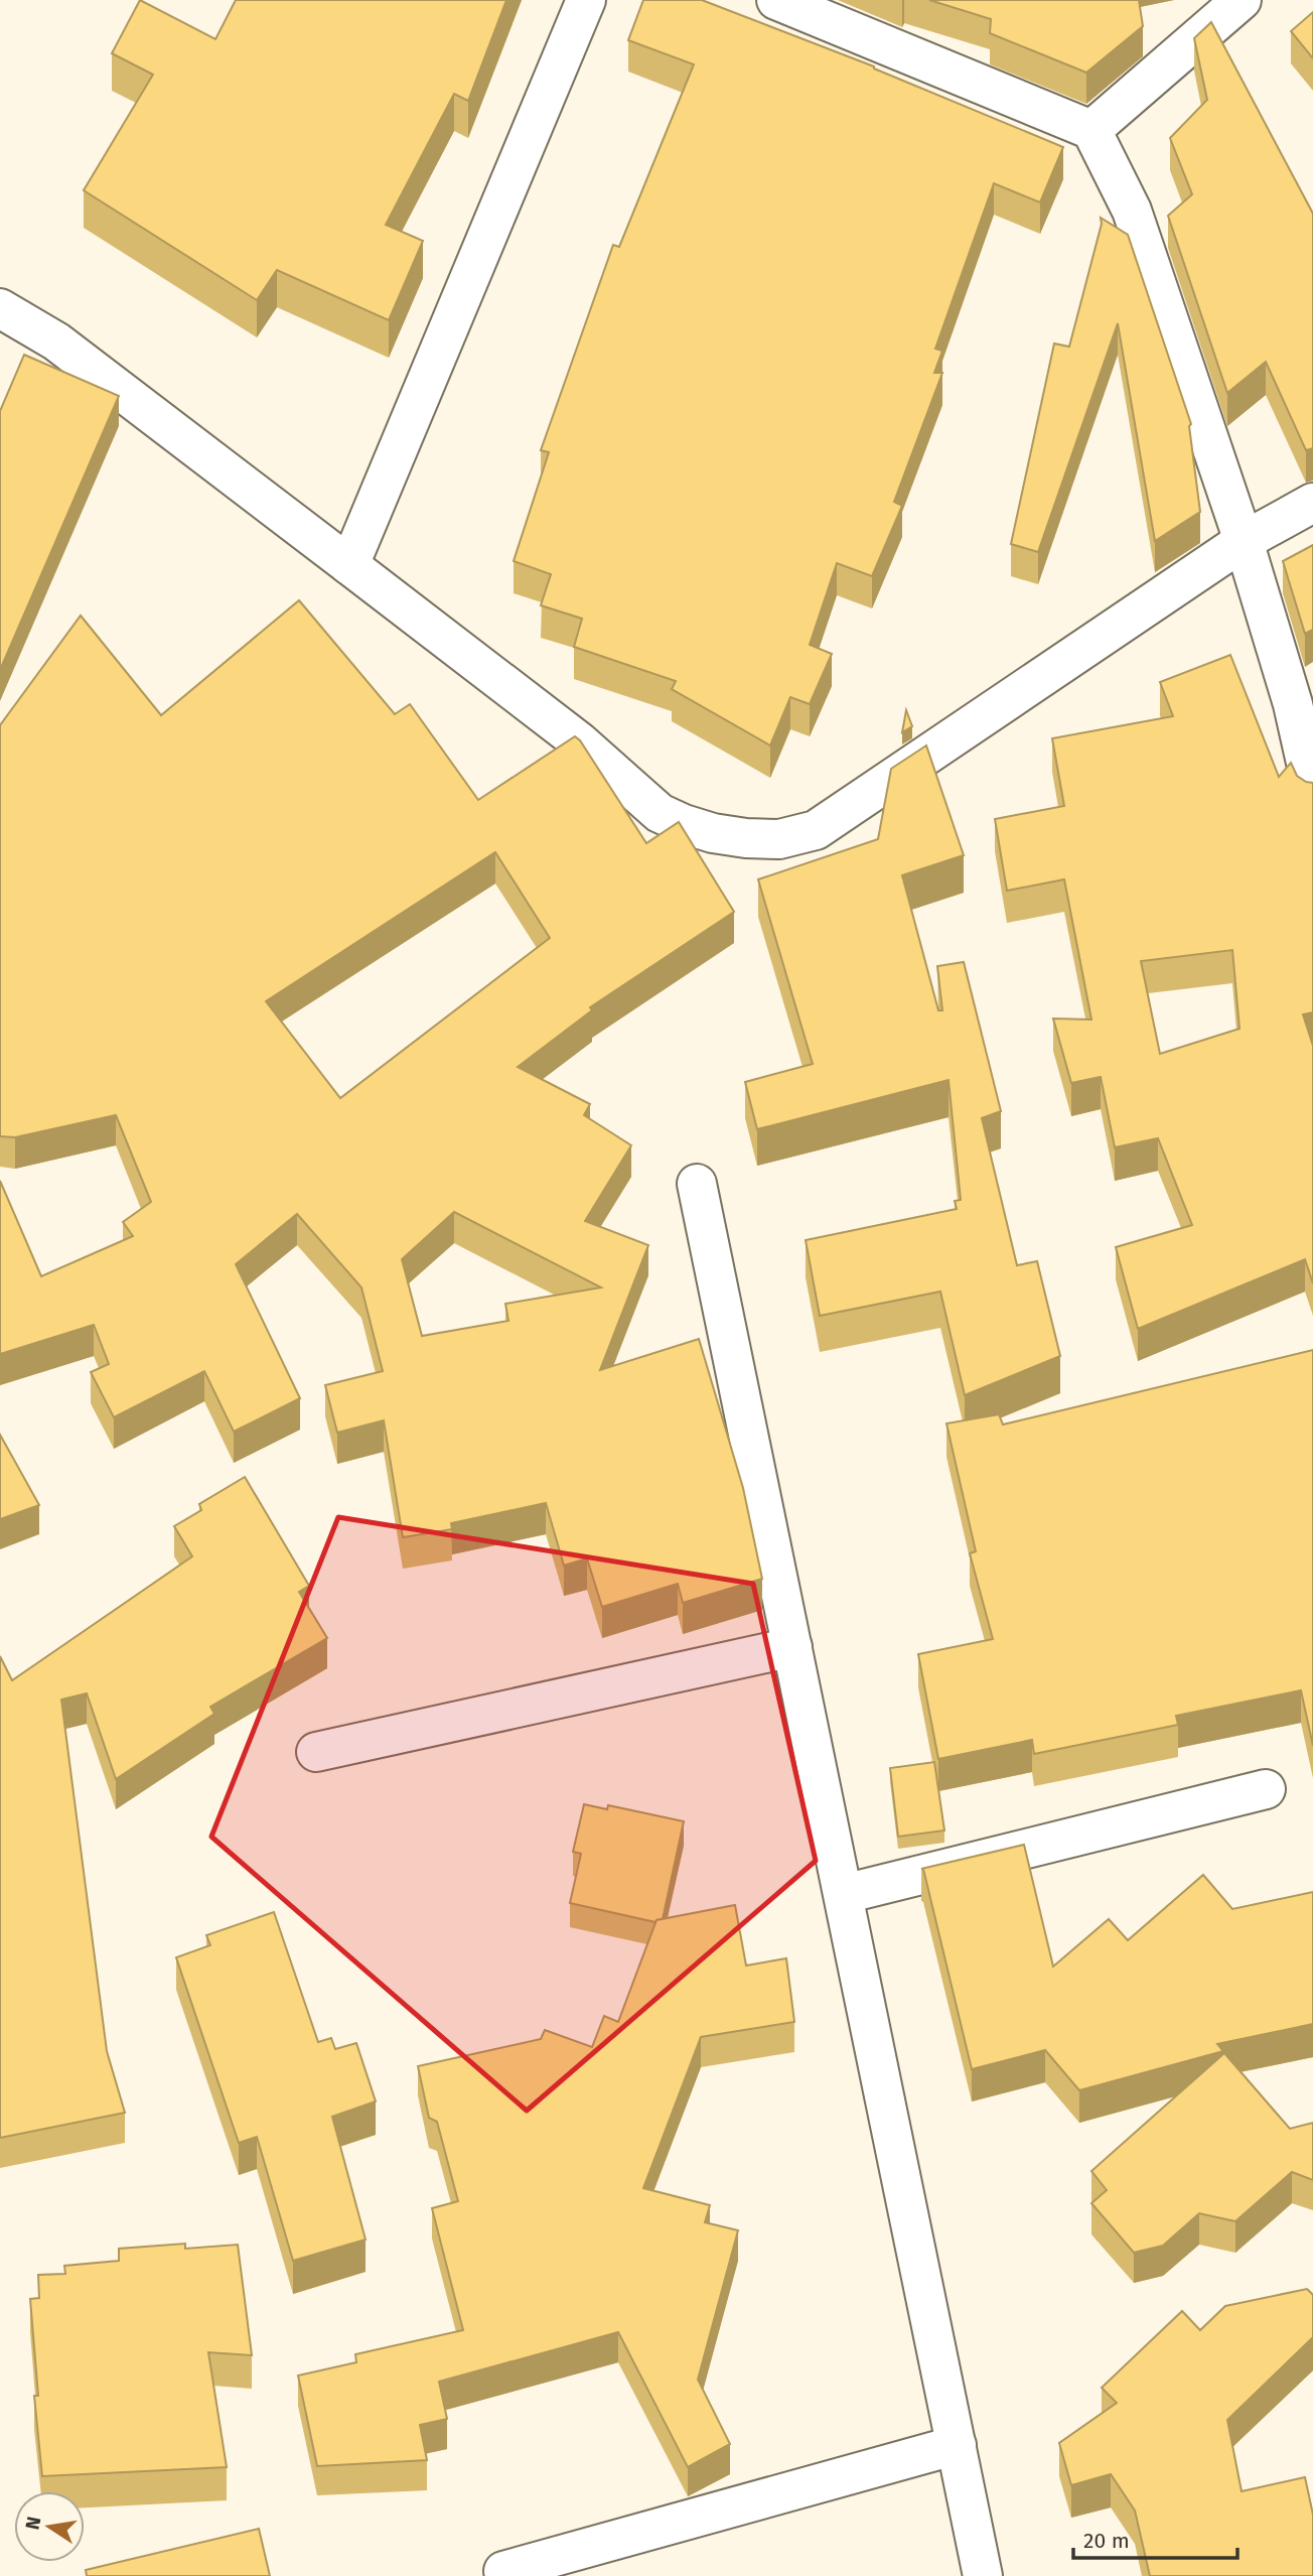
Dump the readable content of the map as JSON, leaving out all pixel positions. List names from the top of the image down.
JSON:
{
  "scale_bar": "20 m",
  "north": "left"
}
